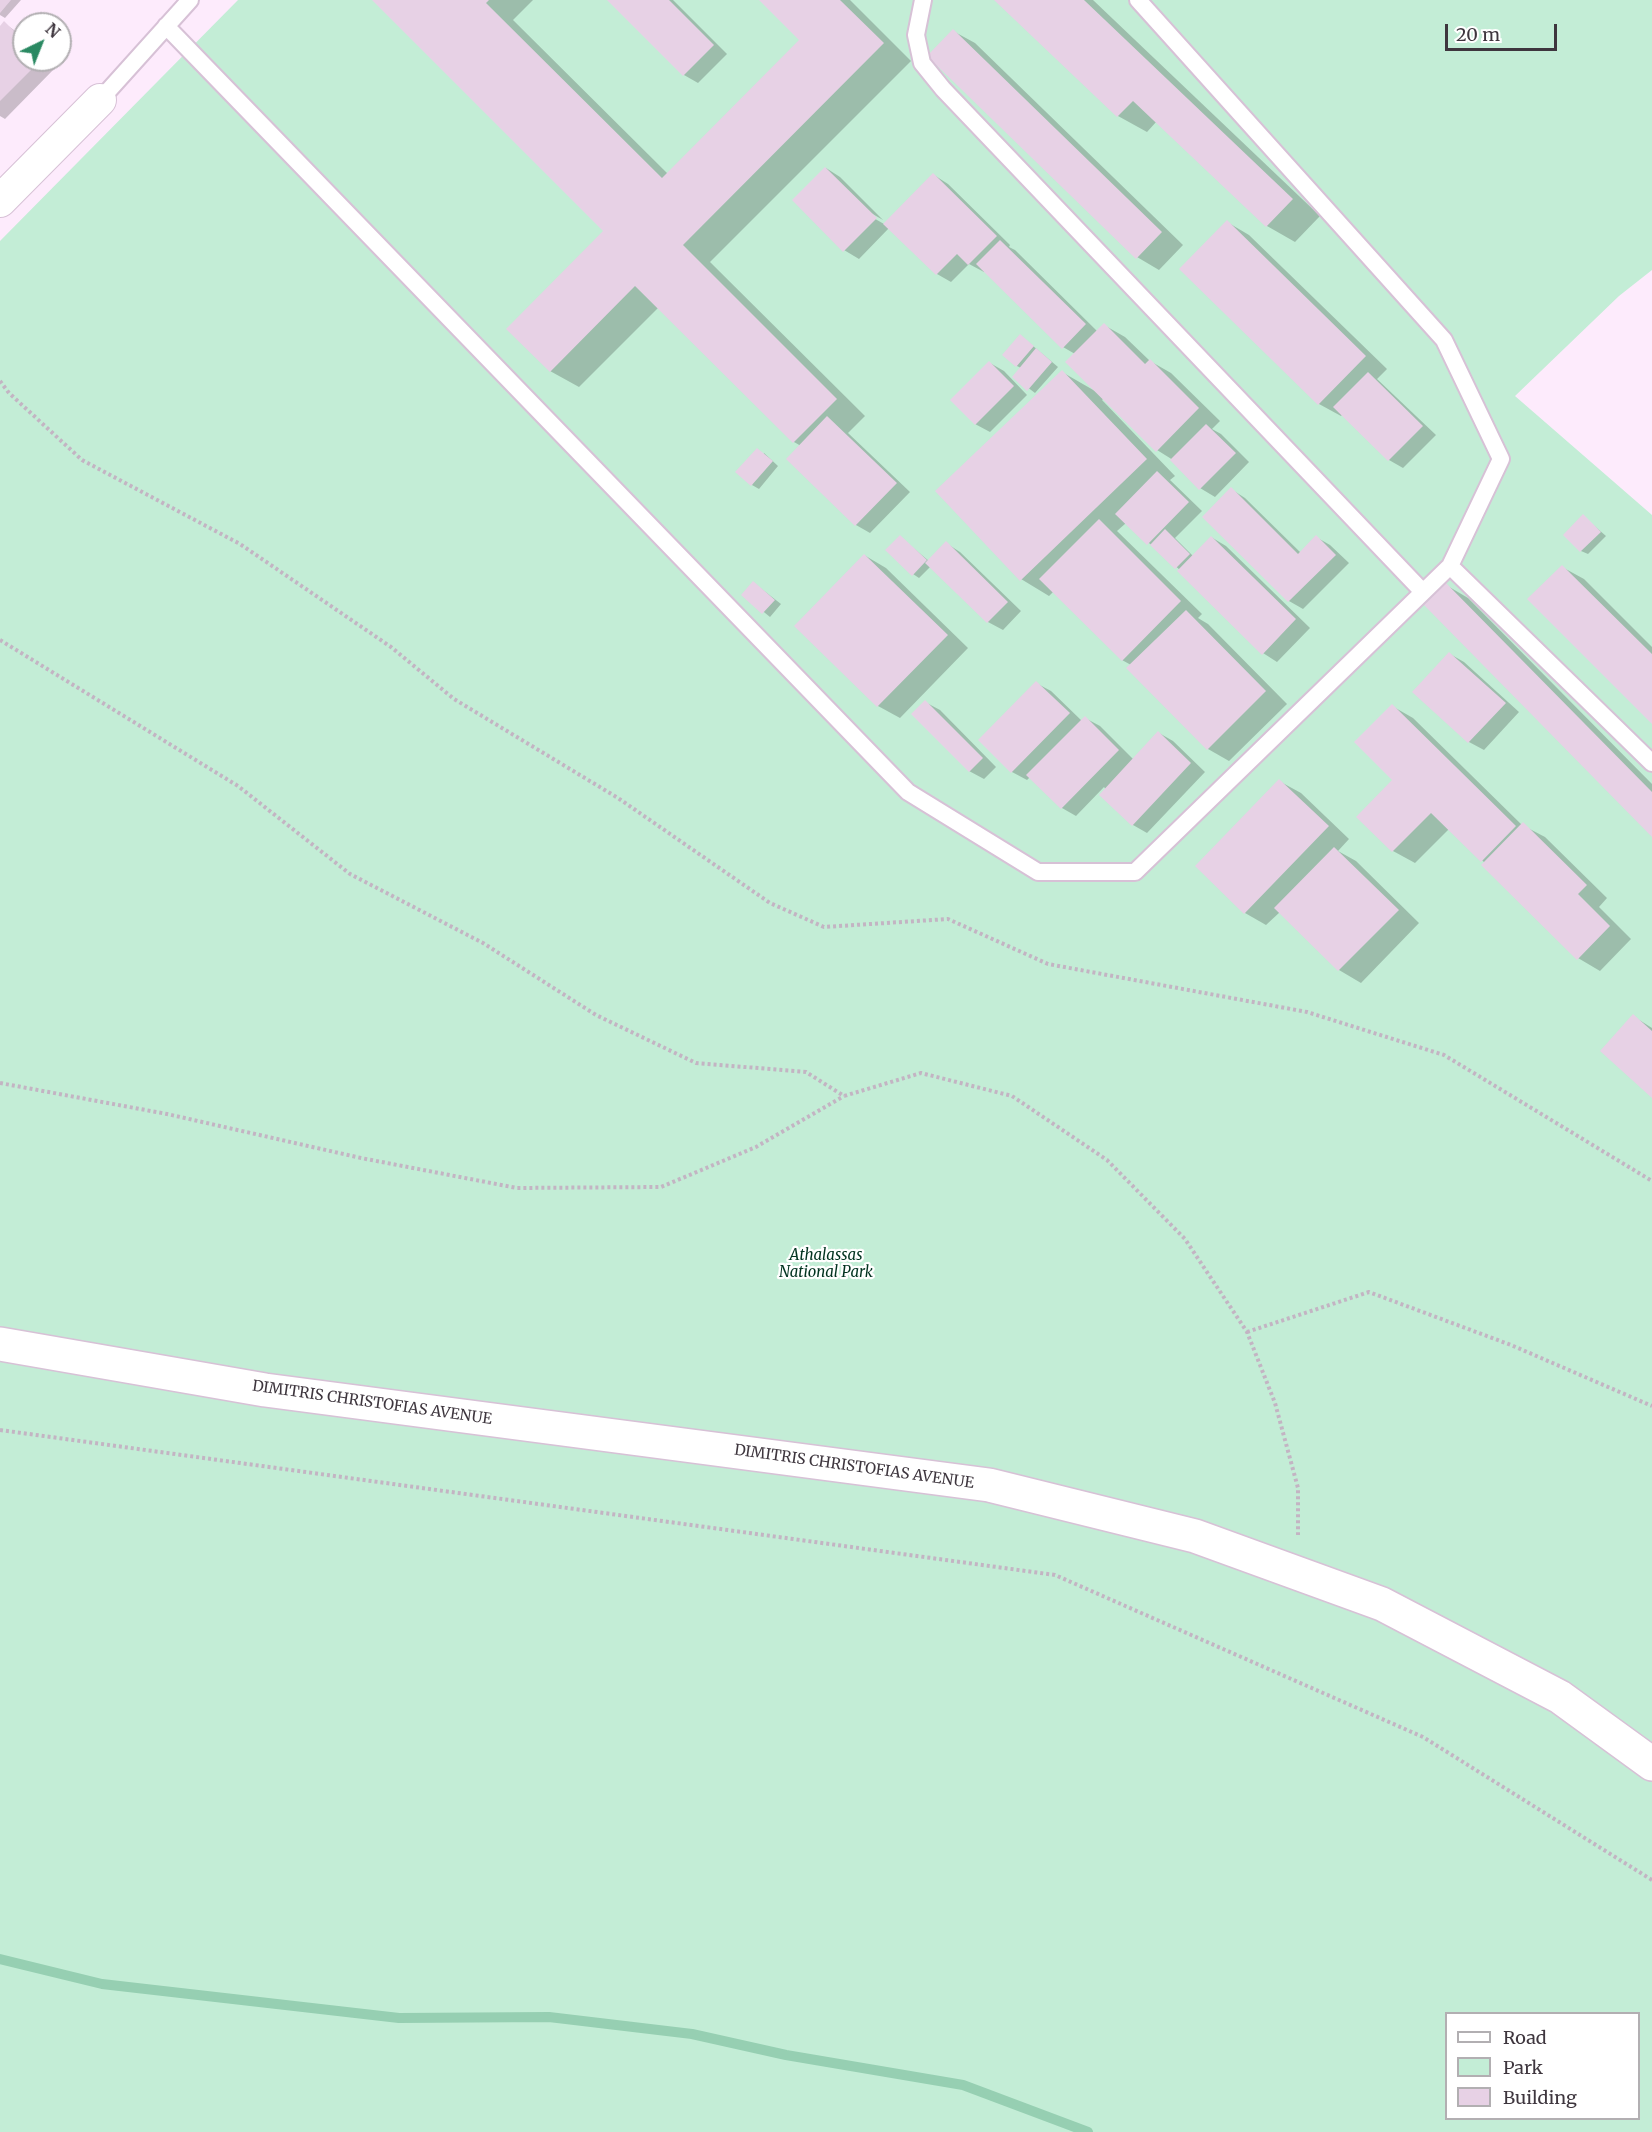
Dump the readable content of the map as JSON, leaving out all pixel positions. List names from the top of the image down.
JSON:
{
  "streets": {
    "main road": ["DIMITRIS CHRISTOFIAS AVENUE"]
  },
  "parks": ["Athalassas National Park"],
  "legend": ["Road", "Park", "Building"],
  "scale_bar": "20 m",
  "north": "top right"
}
